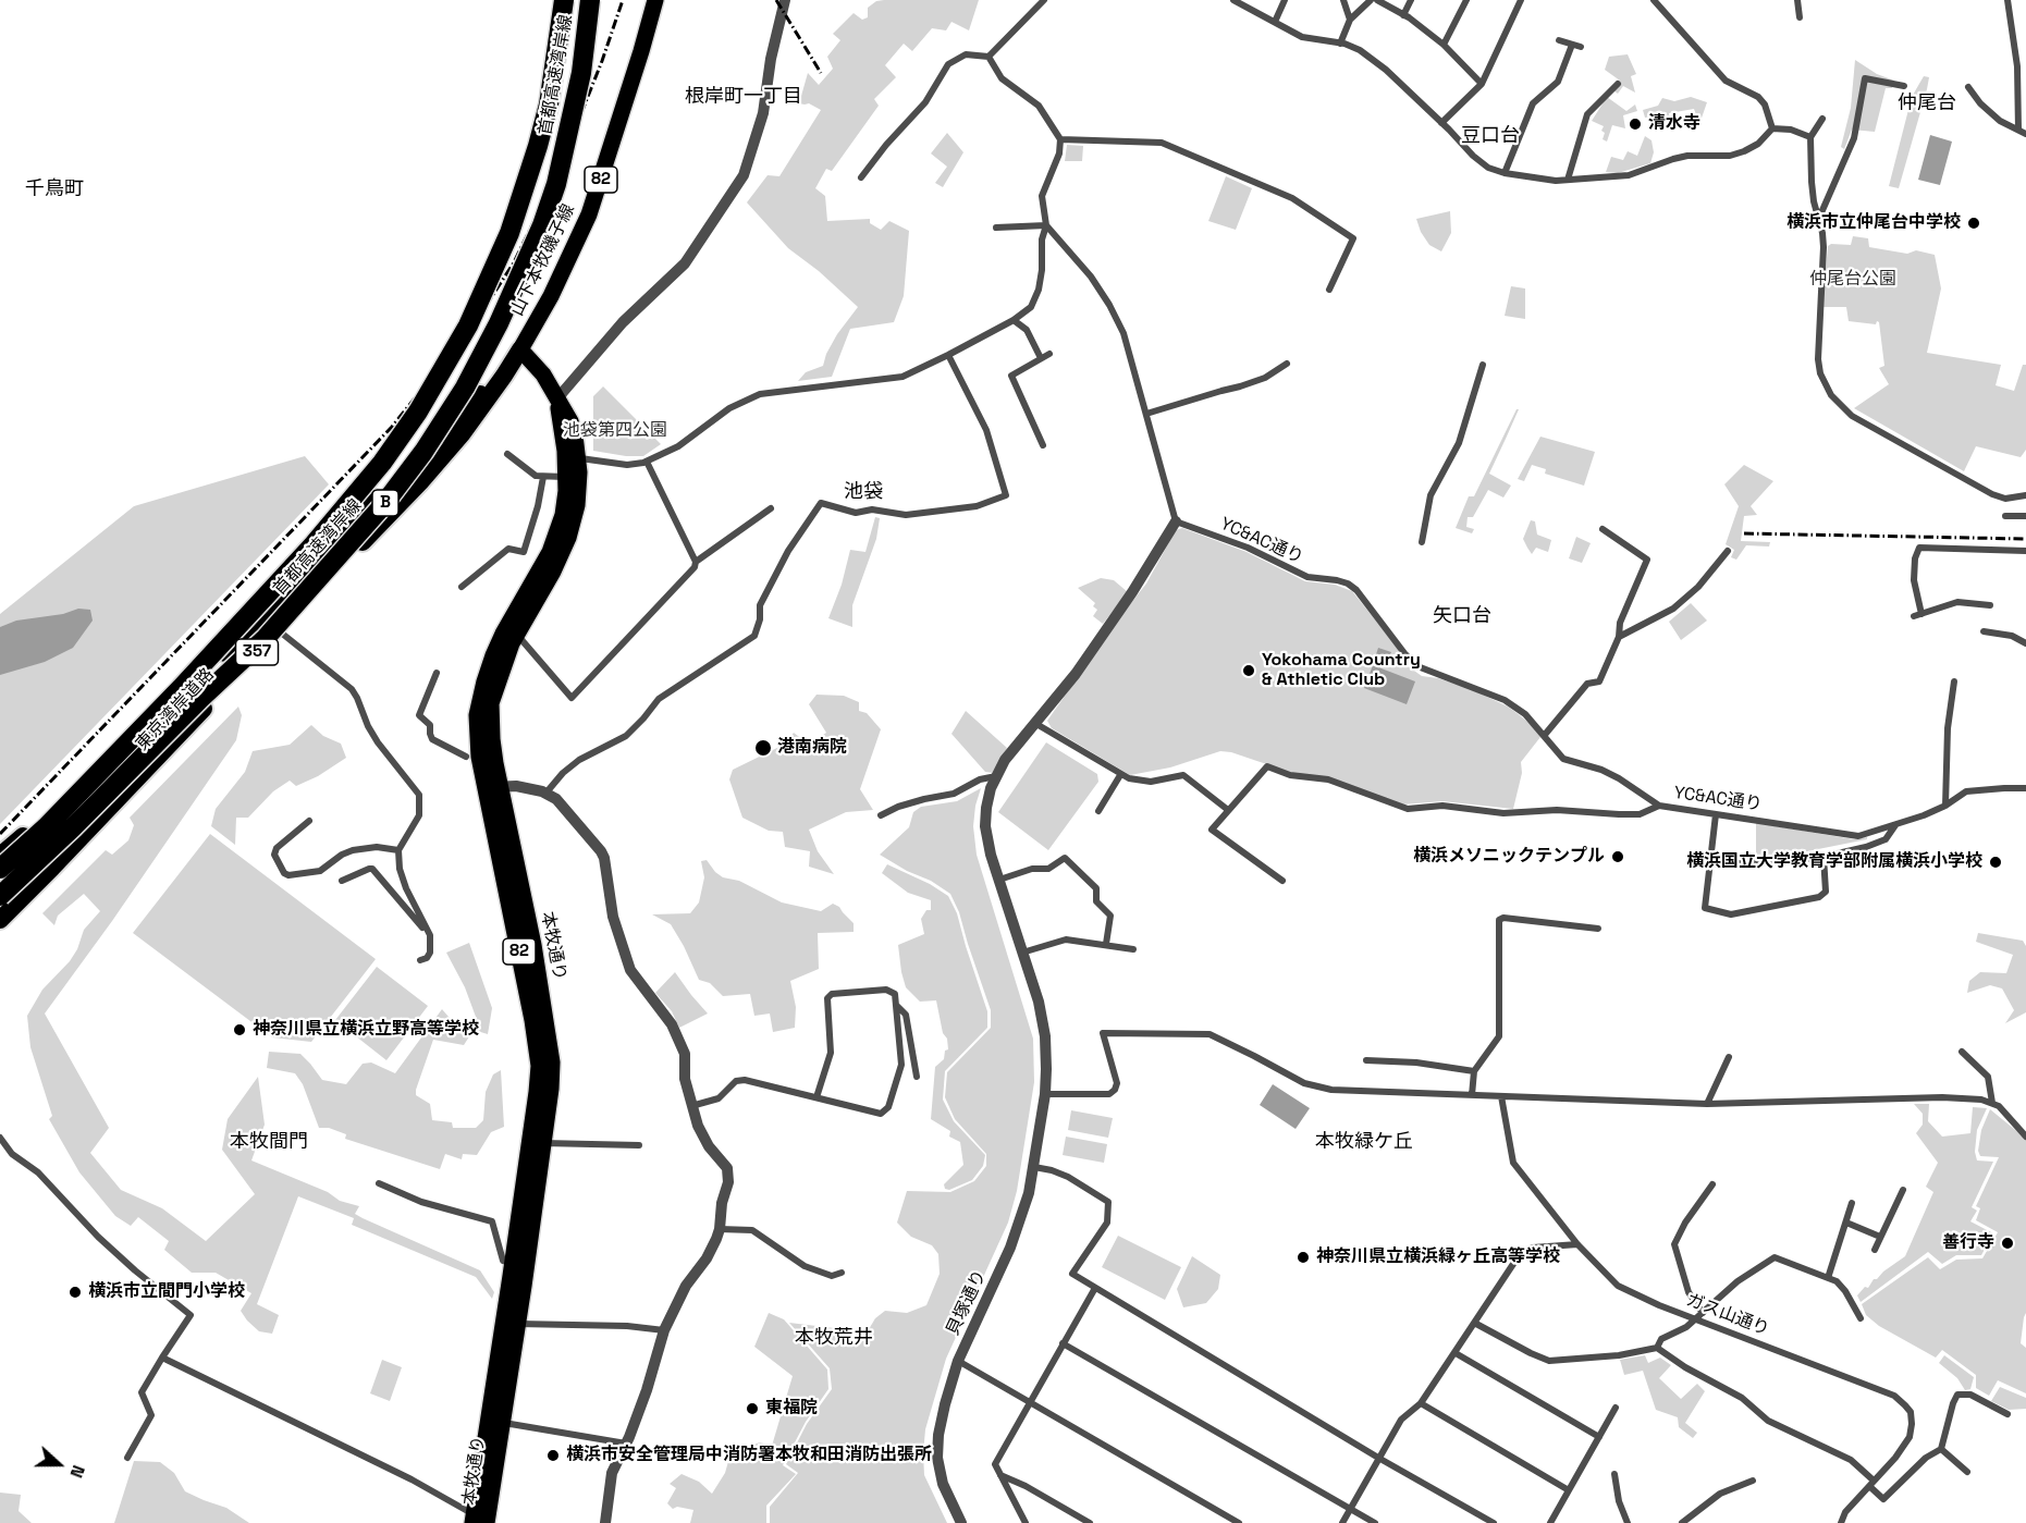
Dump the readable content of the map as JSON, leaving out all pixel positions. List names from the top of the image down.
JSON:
{
  "streets": {
    "highway": [
      "首都高速湾岸線",
      "B",
      "357",
      "東京湾岸道路"
    ],
    "main road": ["82", "山下本牧磯子線", "本牧通り"],
    "street": ["YC&AC通り", "貝塚通り", "ガス山通り"]
  },
  "crossings": [
    ["山下本牧磯子線", "東京湾岸道路"],
    ["山下本牧磯子線", "本牧通り"],
    ["YC&AC通り", "貝塚通り"],
    ["東京湾岸道路", "本牧通り"]
  ],
  "districts": [
    "根岸町一丁目",
    "仲尾台",
    "豆口台",
    "千鳥町",
    "池袋",
    "矢口台",
    "本牧間門",
    "本牧緑ケ丘",
    "本牧荒井"
  ],
  "parks": ["仲尾台公園", "池袋第四公園"],
  "places": [
    "清水寺",
    "横浜市立仲尾台中学校",
    "Yokohama Country & Athletic Club",
    "港南病院",
    "横浜メソニックテンプル",
    "横浜国立大学教育学部附属横浜小学校",
    "神奈川県立横浜立野高等学校",
    "善行寺",
    "神奈川県立横浜緑ヶ丘高等学校",
    "横浜市立間門小学校",
    "東福院",
    "横浜市安全管理局中消防署本牧和田消防出張所"
  ],
  "north": "right"
}
